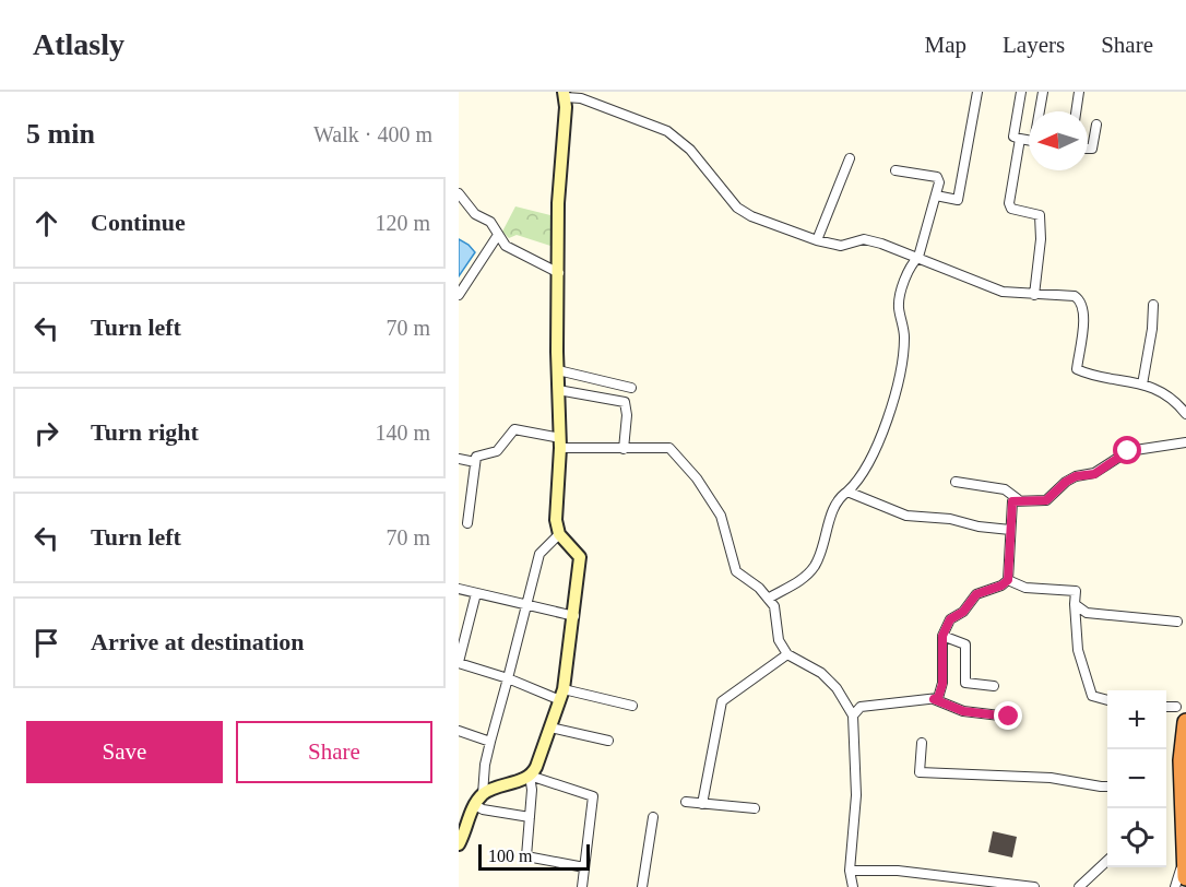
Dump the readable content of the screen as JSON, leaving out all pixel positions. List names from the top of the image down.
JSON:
{
  "scale_bar": "100 m",
  "north": "left",
  "page": {
    "header": "Atlasly",
    "nav": ["Map", "Layers", "Share"],
    "heading": ["5 min", "Walk · 400 m"],
    "list": [
      ["Continue", "120 m"],
      ["Turn left", "70 m"],
      ["Turn right", "140 m"],
      ["Turn left", "70 m"],
      "Arrive at destination"
    ],
    "map_buttons": ["+", "−"],
    "buttons": ["Save", "Share"],
    "scale": "100 m"
  }
}
